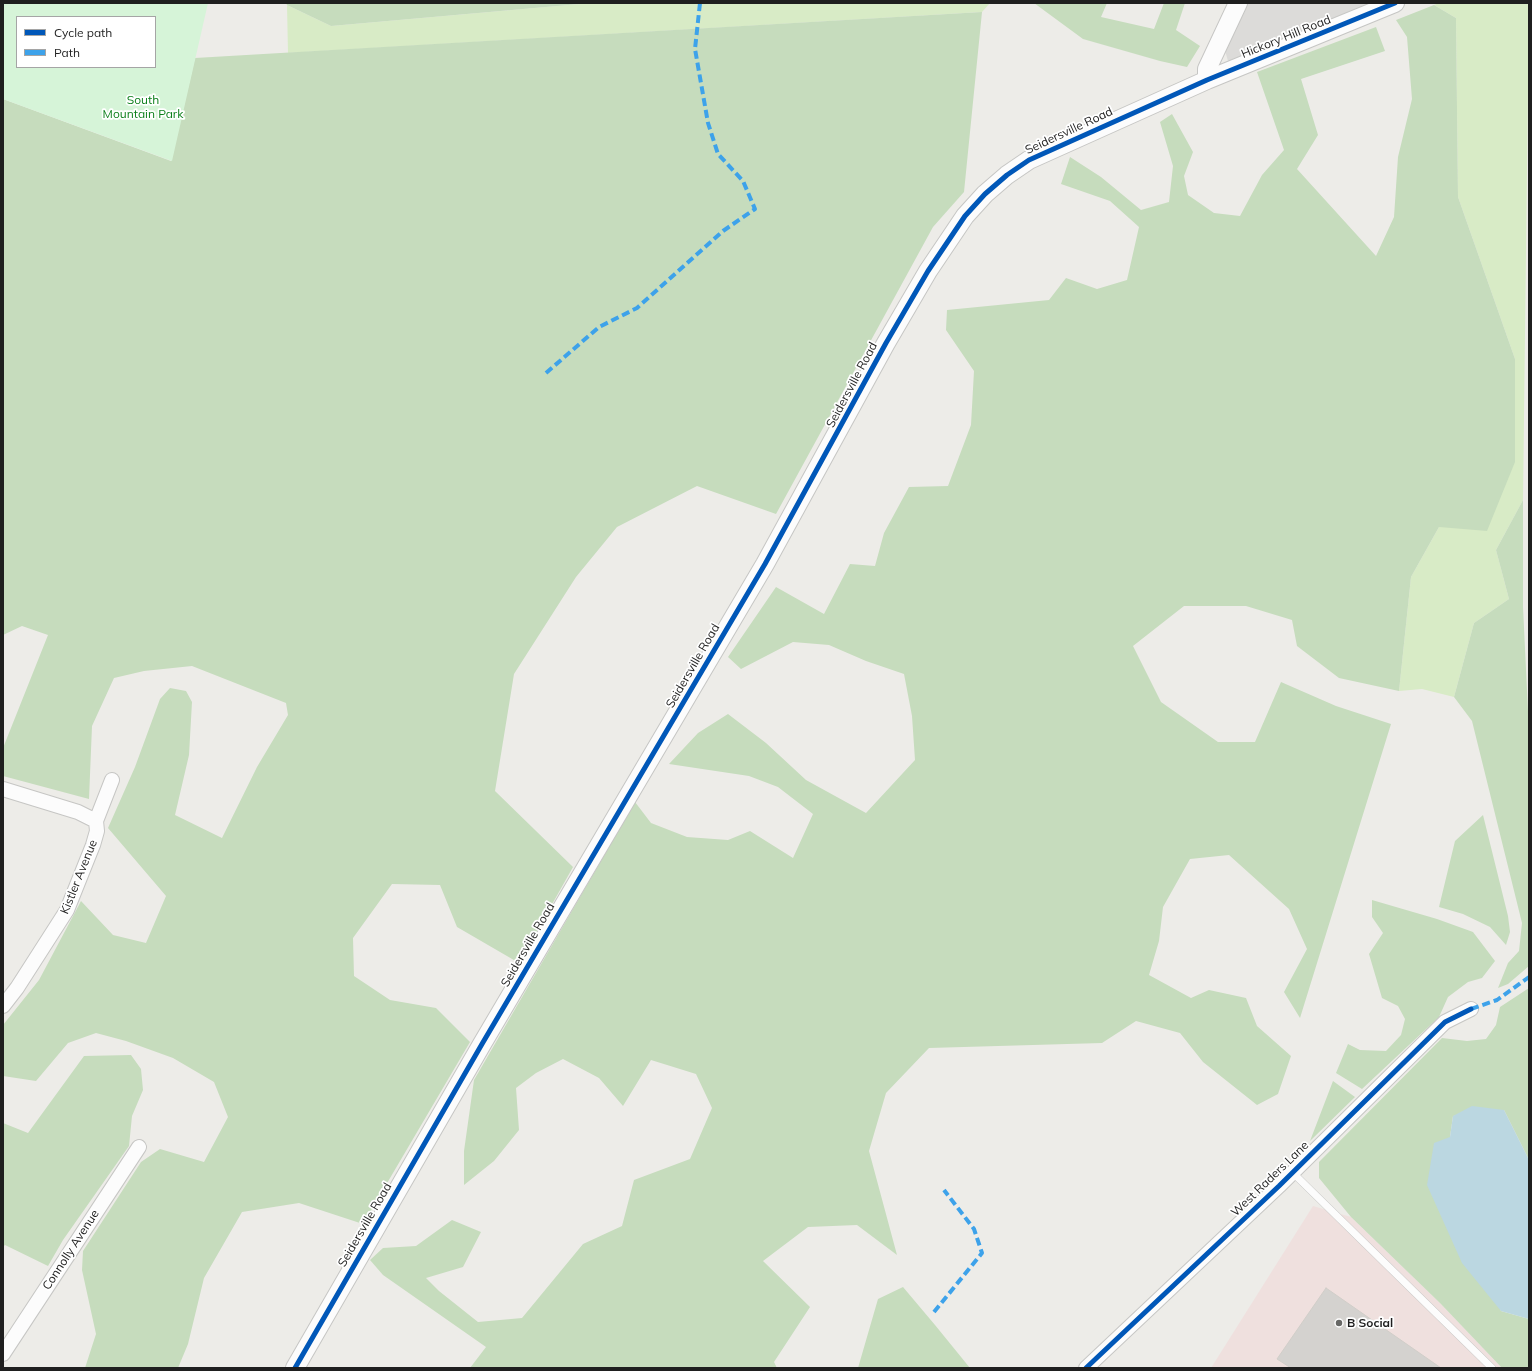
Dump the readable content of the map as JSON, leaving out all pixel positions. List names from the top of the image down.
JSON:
{
  "streets": {
    "street": [
      "Hickory Hill Road",
      "Seidersville Road",
      "Kistler Avenue",
      "West Raders Lane",
      "Connolly Avenue"
    ]
  },
  "crossings": [
    ["Hickory Hill Road", "Seidersville Road"]
  ],
  "parks": ["South Mountain Park"],
  "places": ["B Social"],
  "legend": ["Cycle path", "Path"]
}
